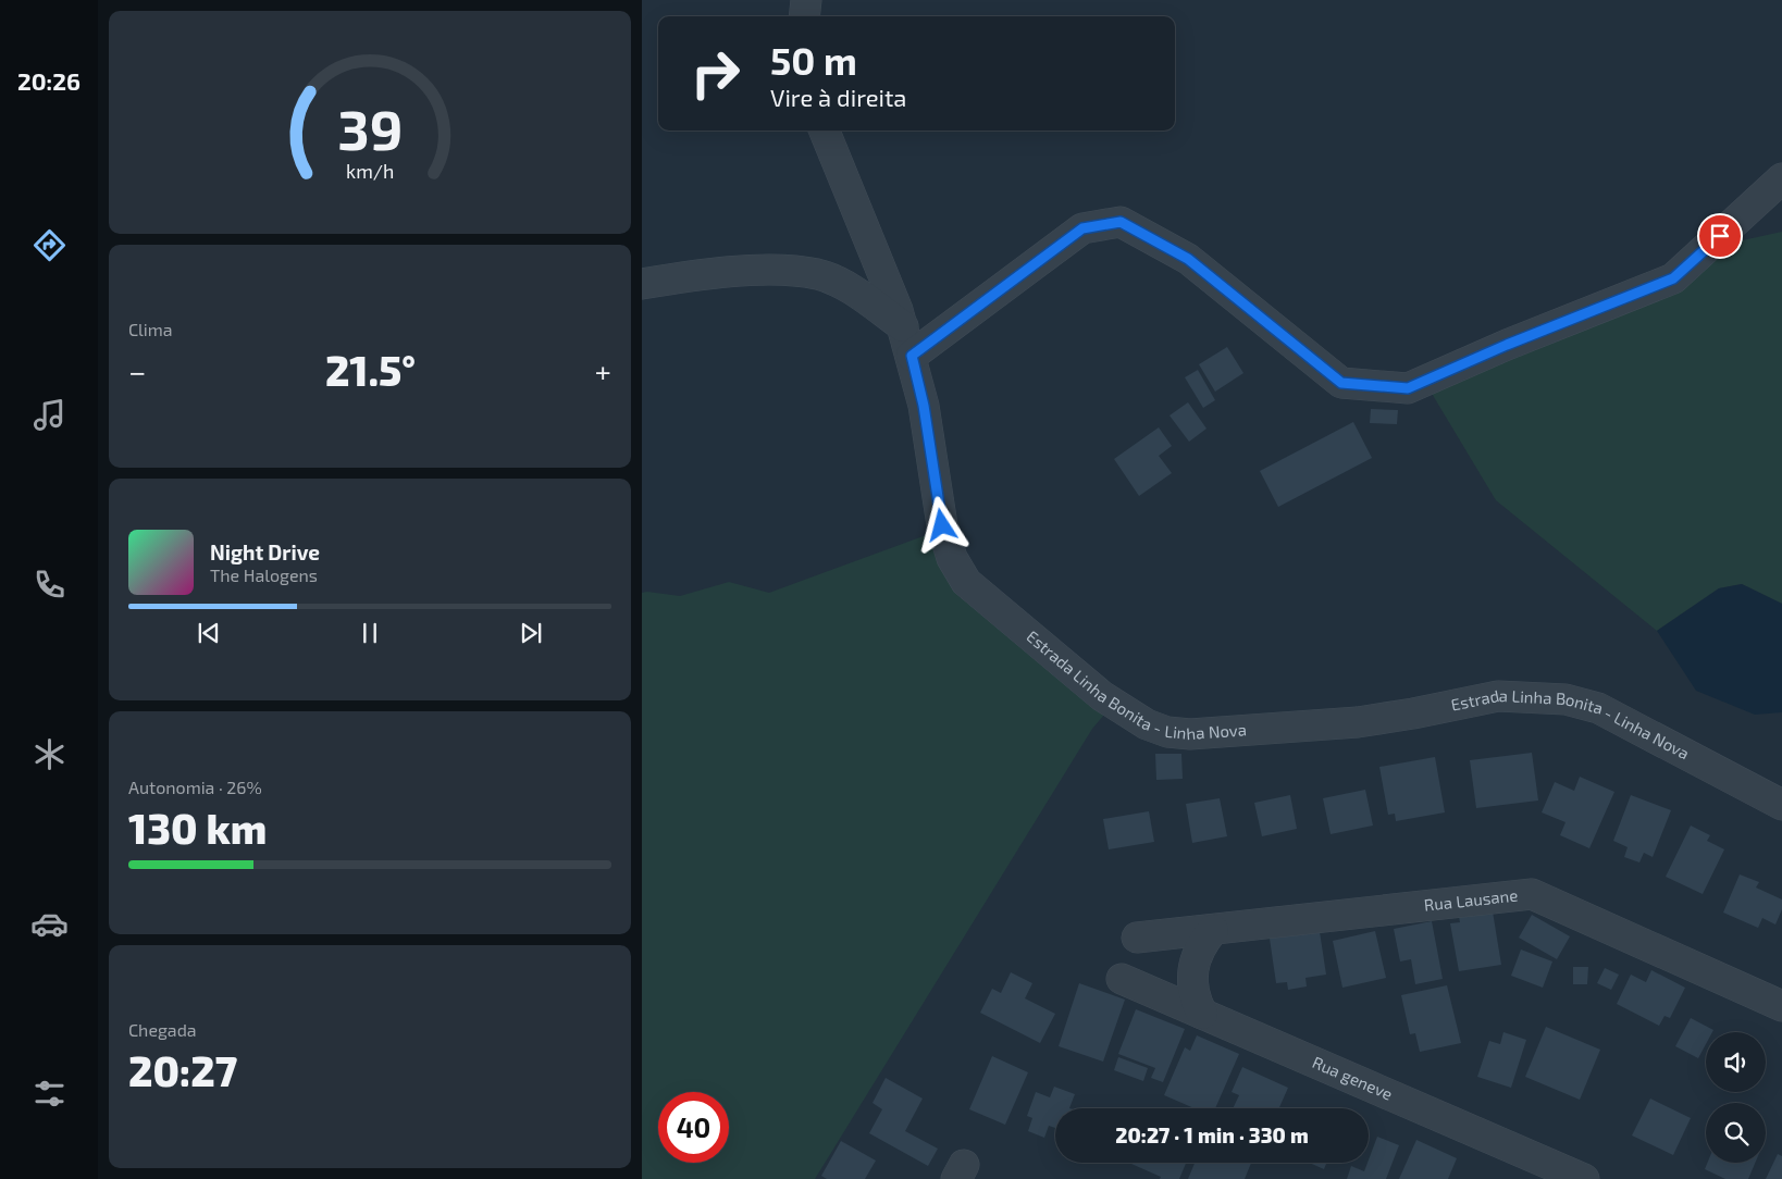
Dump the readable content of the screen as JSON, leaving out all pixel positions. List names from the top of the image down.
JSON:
{
  "streets": {
    "street": ["Estrada Linha Bonita - Linha Nova", "Rua Lausane", "Rua geneve"]
  },
  "page": {
    "tabs": "20:26",
    "turn": ["50 m", "Vire à direita"],
    "tile": [
      "Clima",
      ["Autonomia · 26%", "130 km"],
      ["Chegada", "20:27"]
    ],
    "heat": ["−", "21.5°", "+"],
    "song": ["Night Drive", "The Halogens"],
    "limit": "40",
    "trip": "20:27 · 1 min · 330 m",
    "gauge": ["39", "km/h"]
  }
}
